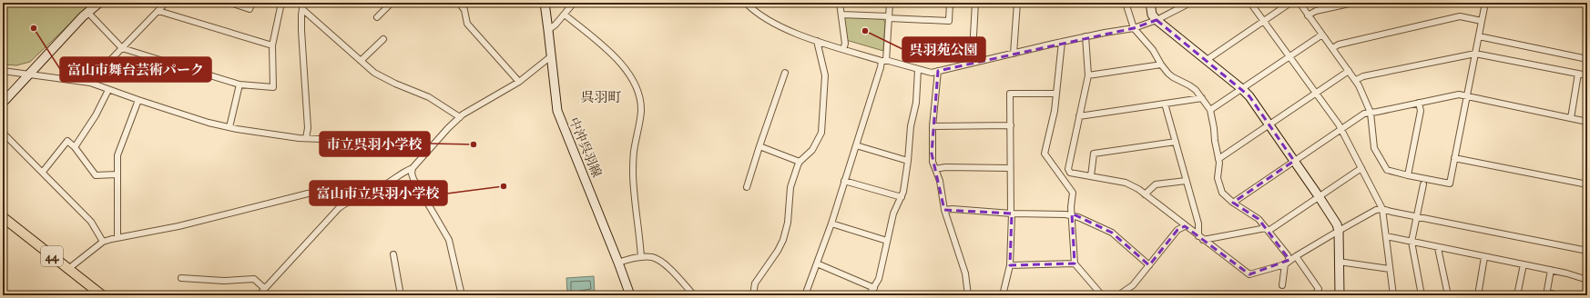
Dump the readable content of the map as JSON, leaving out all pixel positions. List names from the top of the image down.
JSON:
{
  "streets": {
    "main road": ["中沖呉羽線", "44"]
  },
  "districts": ["呉羽町"],
  "places": [
    "富山市舞台芸術パーク",
    "呉羽苑公園",
    "市立呉羽小学校",
    "富山市立呉羽小学校"
  ]
}
